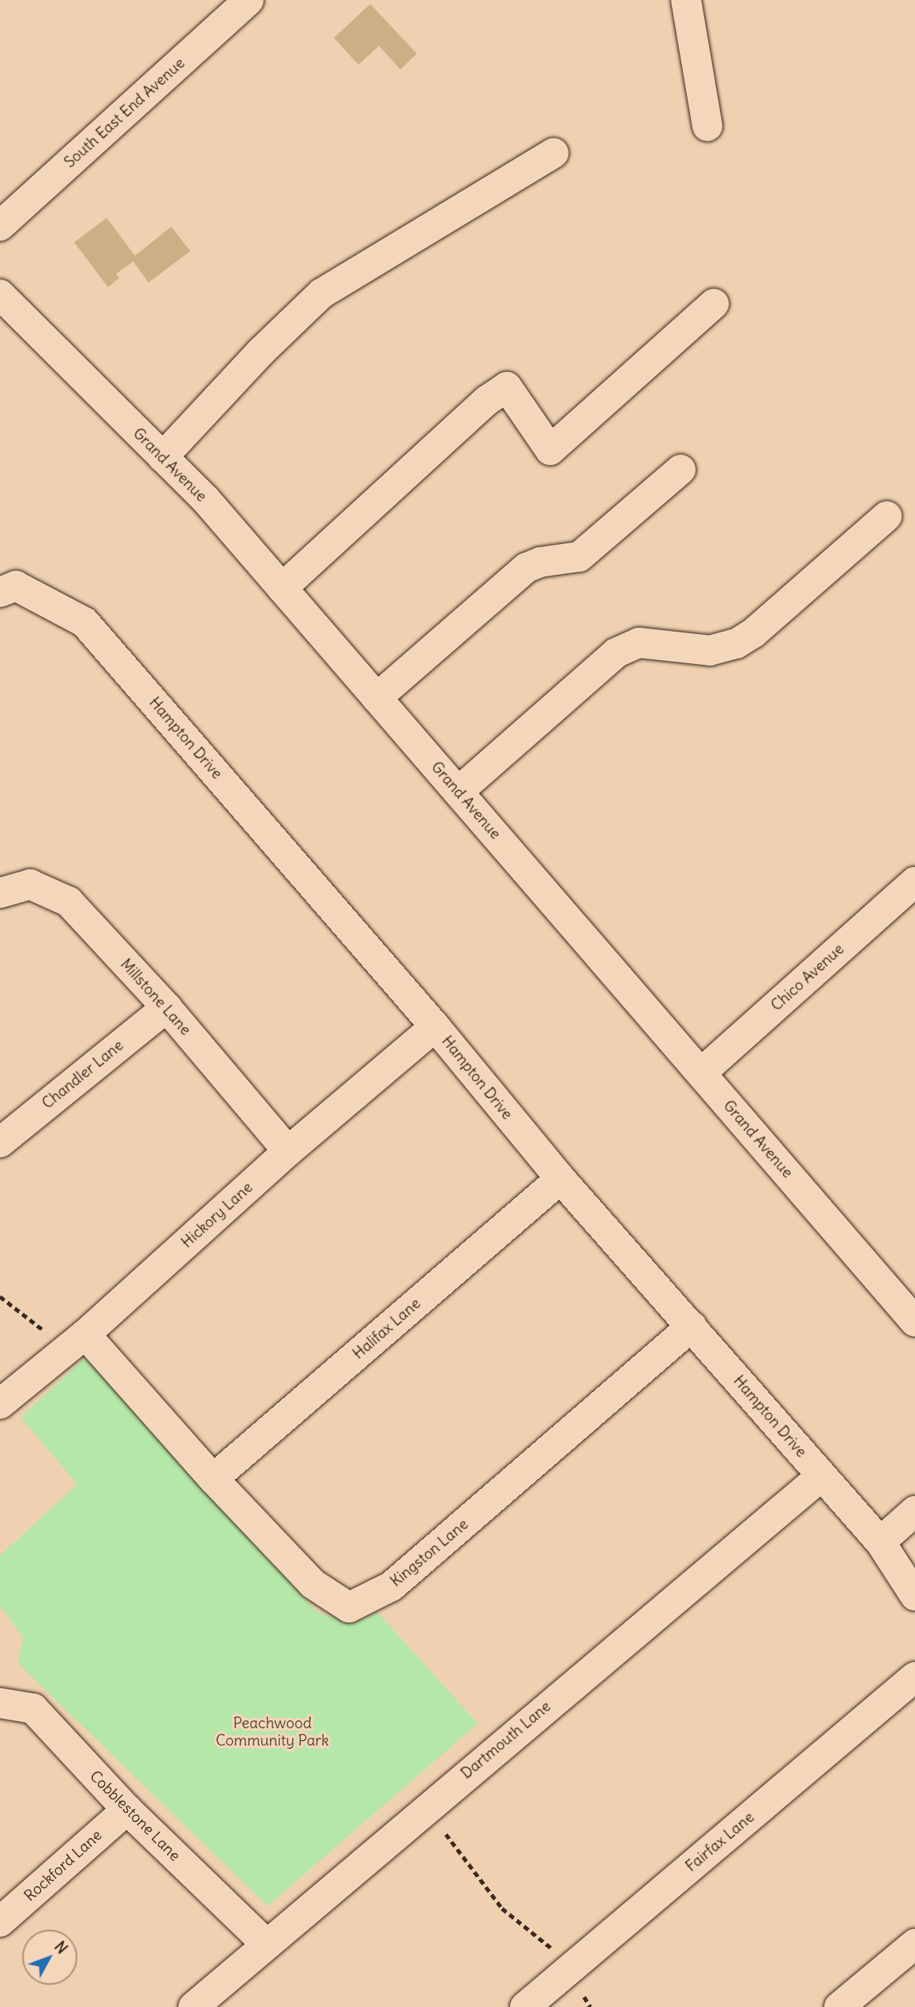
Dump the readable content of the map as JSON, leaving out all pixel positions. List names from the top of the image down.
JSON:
{
  "streets": {
    "street": [
      "South East End Avenue",
      "Grand Avenue",
      "Hampton Drive",
      "Chico Avenue",
      "Millstone Lane",
      "Chandler Lane",
      "Hickory Lane",
      "Halifax Lane",
      "Kingston Lane",
      "Dartmouth Lane",
      "Cobblestone Lane",
      "Fairfax Lane",
      "Rockford Lane"
    ]
  },
  "crossings": [
    ["Grand Avenue", "Chico Avenue"],
    ["Hampton Drive", "Hickory Lane"],
    ["Hampton Drive", "Halifax Lane"],
    ["Hampton Drive", "Kingston Lane"],
    ["Hampton Drive", "Dartmouth Lane"],
    ["Millstone Lane", "Chandler Lane"],
    ["Millstone Lane", "Hickory Lane"],
    ["Hickory Lane", "Kingston Lane"],
    ["Halifax Lane", "Kingston Lane"],
    ["Dartmouth Lane", "Cobblestone Lane"],
    ["Cobblestone Lane", "Rockford Lane"]
  ],
  "parks": ["Peachwood Community Park"],
  "north": "top right"
}
